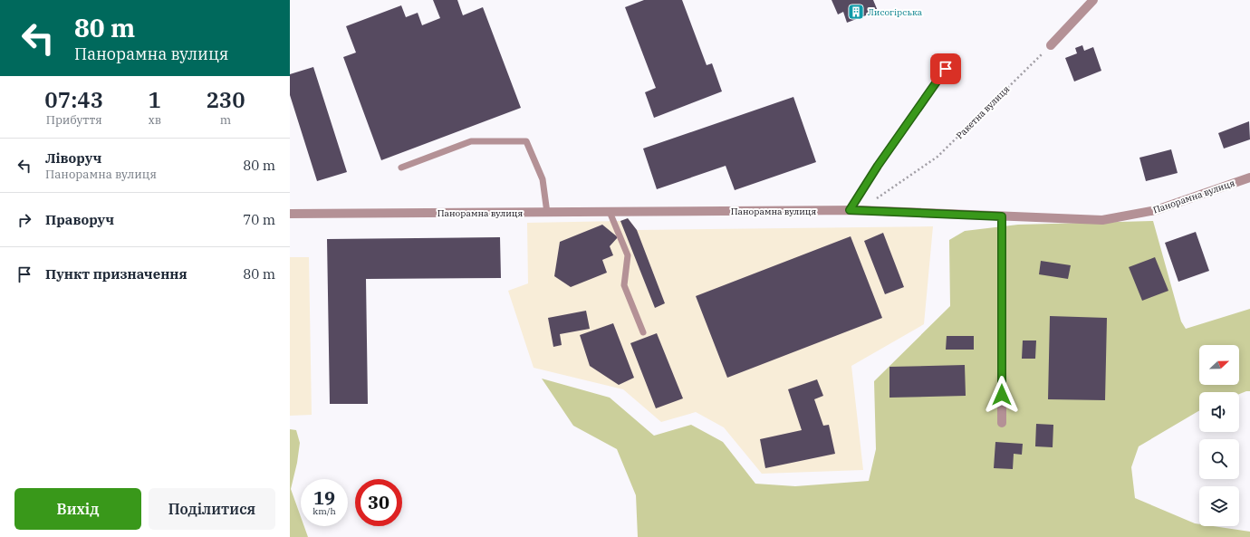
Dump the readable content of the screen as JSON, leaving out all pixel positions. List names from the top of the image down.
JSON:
{
  "streets": {
    "street": ["Панорамна вулиця"],
    "path": ["Ракетна вулиця"]
  },
  "places": {
    "building": ["Лисогірська"]
  },
  "north": "right",
  "page": {
    "turn": ["80 m", "Панорамна вулиця"],
    "eta": [
      "07:43",
      "Прибуття",
      "1",
      "хв",
      "230",
      "m"
    ],
    "list": [
      {
        "name": "Ліворуч",
        "note": "Панорамна вулиця",
        "value": "80 m"
      },
      {
        "name": "Праворуч",
        "value": "70 m"
      },
      {
        "name": "Пункт призначення",
        "value": "80 m"
      }
    ],
    "speed": "19 km/h",
    "limit": "30",
    "buttons": ["Вихід", "Поділитися"]
  }
}
